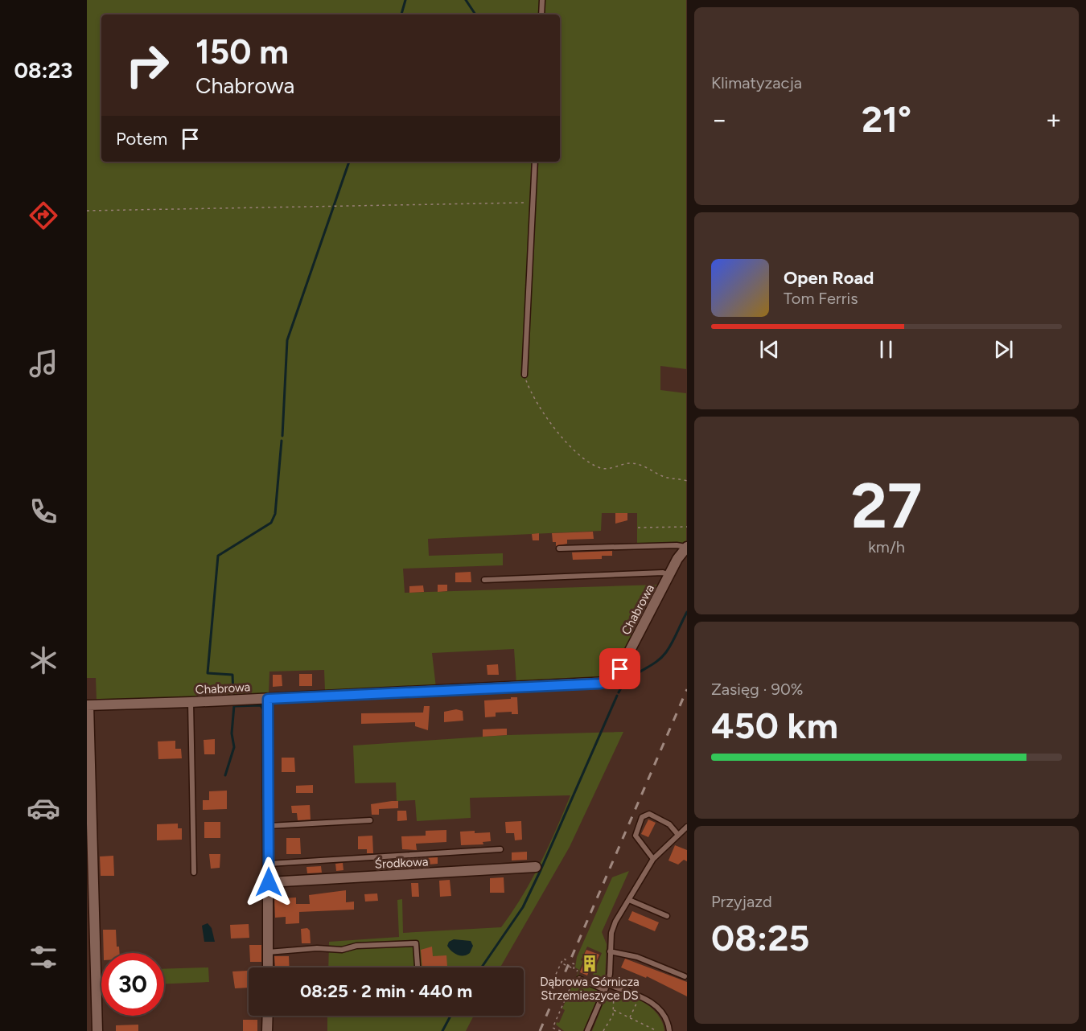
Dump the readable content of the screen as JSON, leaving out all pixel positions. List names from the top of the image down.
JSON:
{
  "streets": {
    "street": ["Chabrowa", "Środkowa"]
  },
  "places": {
    "building": ["Dąbrowa Górnicza Strzemieszyce DS"]
  },
  "page": {
    "tabs": "08:23",
    "tile": [
      "Klimatyzacja",
      ["27", "km/h"],
      ["Zasięg · 90%", "450 km"],
      ["Przyjazd", "08:25"]
    ],
    "turn": ["150 m", "Chabrowa"],
    "heat": ["−", "21°", "+"],
    "then": "Potem",
    "song": ["Open Road", "Tom Ferris"],
    "limit": "30",
    "trip": "08:25 · 2 min · 440 m"
  }
}
